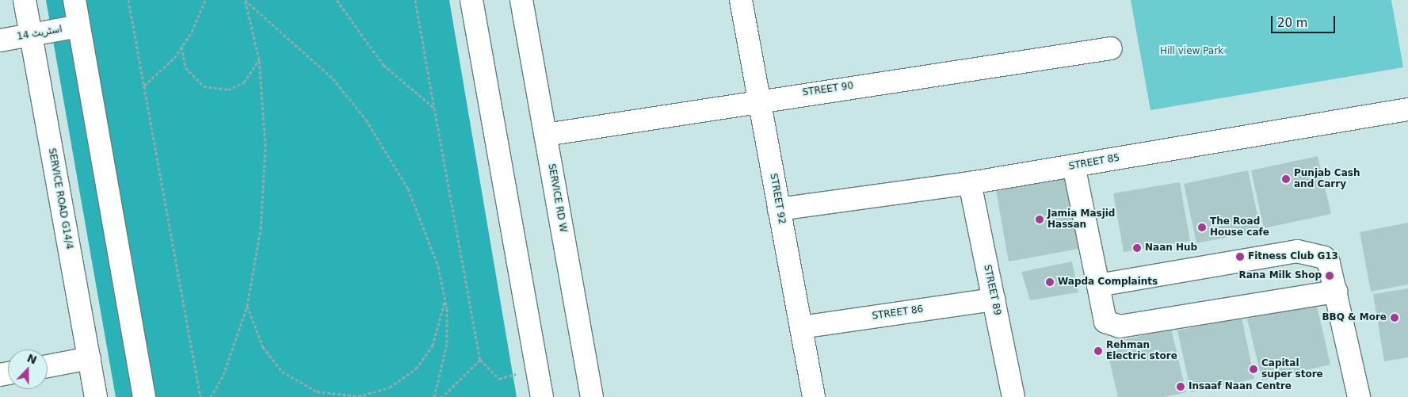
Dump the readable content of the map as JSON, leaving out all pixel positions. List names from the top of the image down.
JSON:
{
  "streets": {
    "street": [
      "اسٹریٹ 14",
      "STREET 90",
      "STREET 85",
      "SERVICE RD W",
      "SERVICE ROAD G14/4",
      "STREET 92",
      "STREET 89",
      "STREET 86"
    ]
  },
  "crossings": [
    ["اسٹریٹ 14", "SERVICE ROAD G14/4"],
    ["STREET 90", "SERVICE RD W"],
    ["STREET 90", "STREET 92"],
    ["STREET 85", "STREET 92"],
    ["STREET 85", "STREET 89"],
    ["STREET 92", "STREET 86"],
    ["STREET 89", "STREET 86"]
  ],
  "parks": ["Hill view Park"],
  "places": [
    "Punjab Cash and Carry",
    "Jamia Masjid Hassan",
    "The Road House cafe",
    "Naan Hub",
    "Fitness Club G13",
    "Rana Milk Shop",
    "Wapda Complaints",
    "BBQ & More",
    "Rehman Electric store",
    "Capital super store",
    "Insaaf Naan Centre"
  ],
  "scale_bar": "20 m",
  "north": "top"
}
